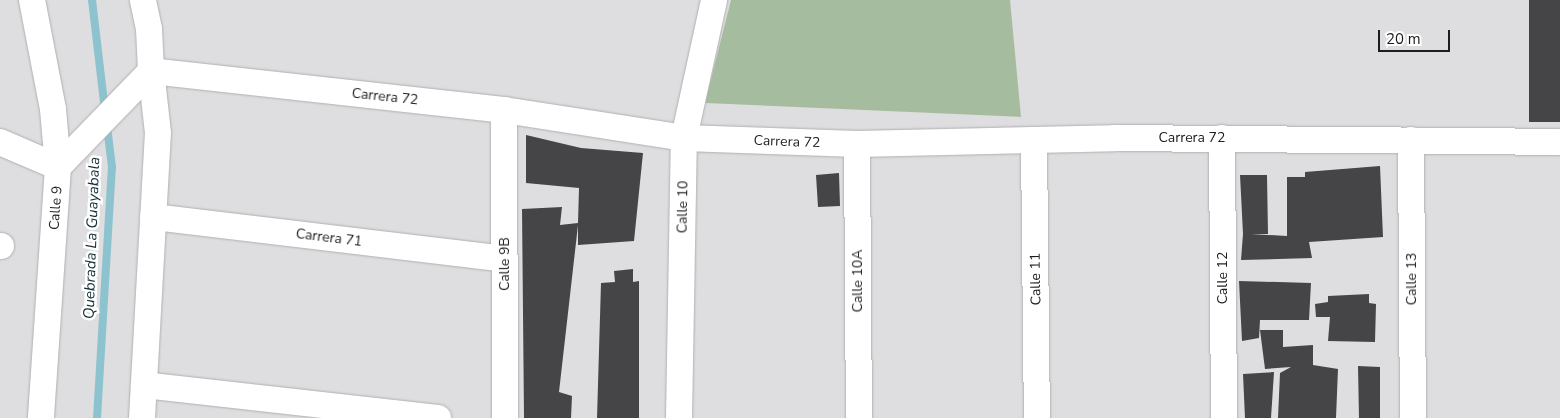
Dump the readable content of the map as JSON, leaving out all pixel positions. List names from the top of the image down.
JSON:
{
  "streets": {
    "street": [
      "Carrera 72",
      "Calle 10",
      "Calle 9",
      "Carrera 71",
      "Calle 9B",
      "Calle 12",
      "Calle 11",
      "Calle 13",
      "Calle 10A"
    ]
  },
  "crossings": [
    ["Carrera 72", "Calle 10"],
    ["Carrera 72", "Calle 9B"],
    ["Carrera 72", "Calle 12"],
    ["Carrera 72", "Calle 11"],
    ["Carrera 72", "Calle 13"],
    ["Carrera 72", "Calle 10A"],
    ["Carrera 71", "Calle 9B"]
  ],
  "water": ["Quebrada La Guayabala"],
  "scale_bar": "20 m"
}
